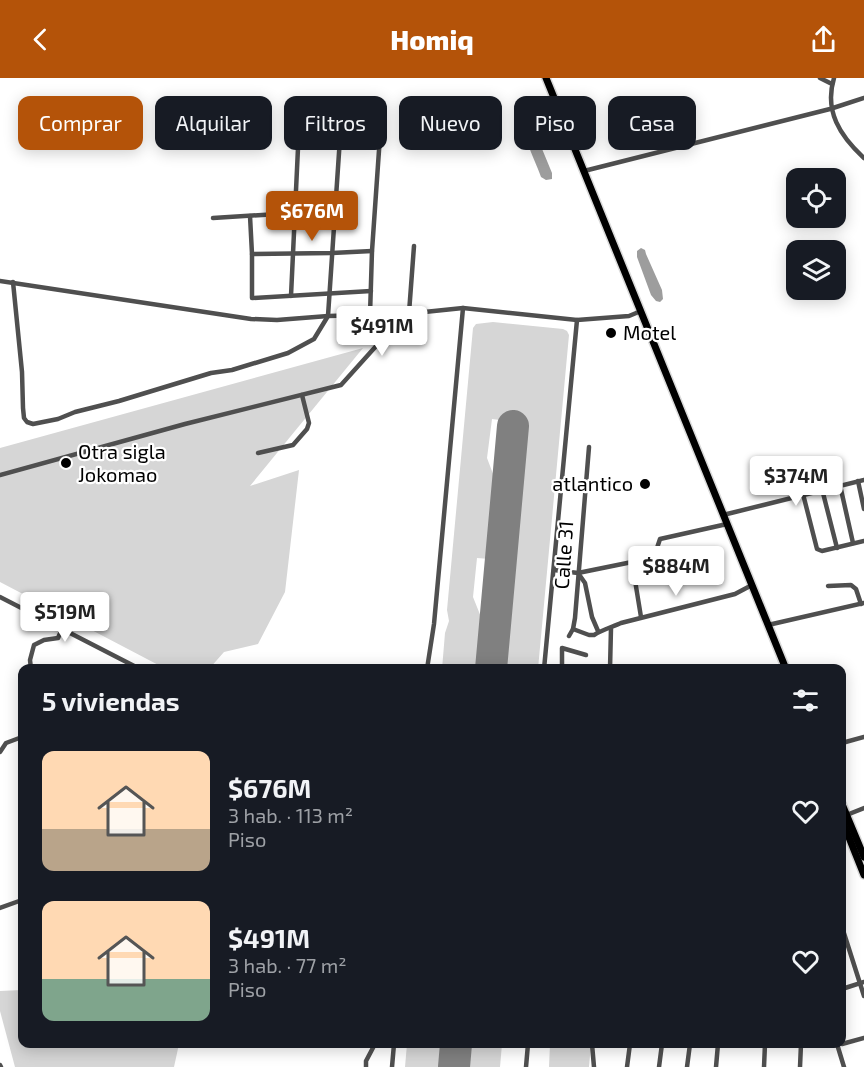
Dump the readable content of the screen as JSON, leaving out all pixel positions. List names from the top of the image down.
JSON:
{
  "streets": {
    "street": ["Calle 31"]
  },
  "places": ["Motel", "Otra sigla Jokomao", "atlantico"],
  "page": {
    "header": "Homiq",
    "chip": [
      "Comprar",
      "Alquilar",
      "Filtros",
      "Nuevo",
      "Piso",
      "Casa"
    ],
    "price": [
      "$676M",
      "$491M",
      "$374M",
      "$884M",
      "$519M"
    ],
    "heading": "5 viviendas",
    "list": [
      {
        "name": "$676M",
        "note": "3 hab. · 113 m² · Piso"
      },
      {
        "name": "$491M",
        "note": "3 hab. · 77 m² · Piso"
      }
    ]
  }
}
